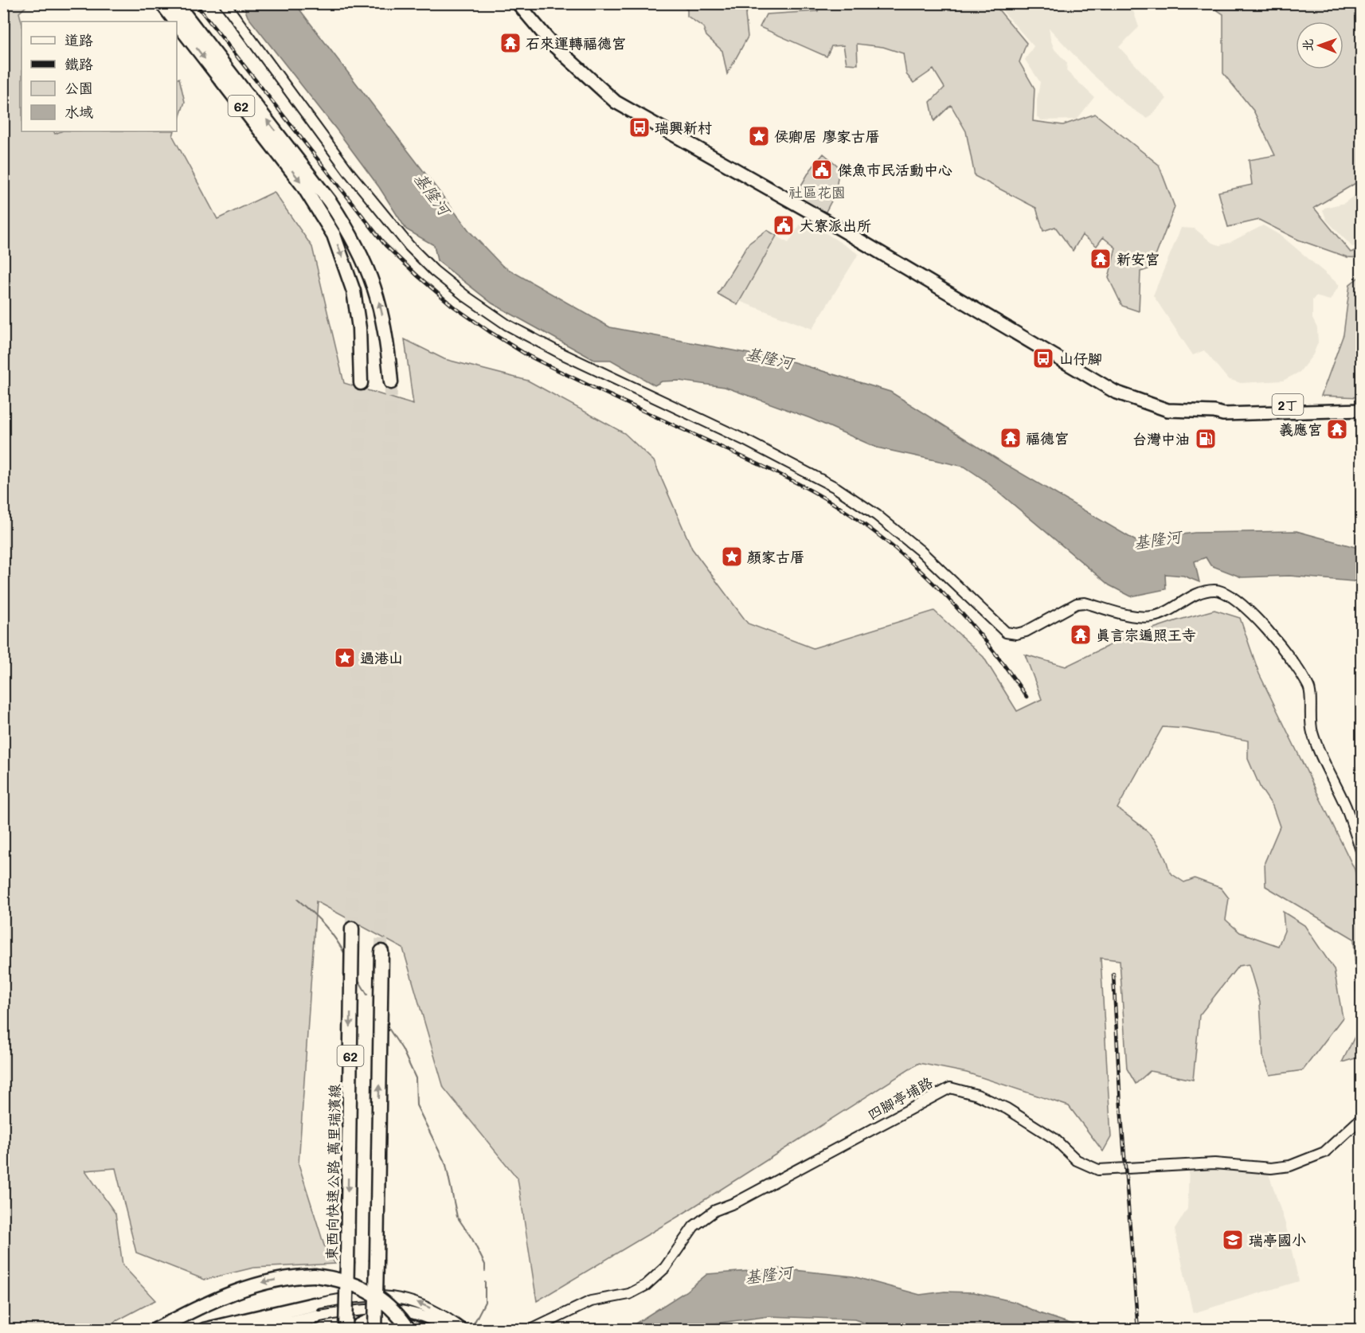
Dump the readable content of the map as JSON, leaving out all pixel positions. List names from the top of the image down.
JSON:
{
  "streets": {
    "highway": ["62", "東西向快速公路 萬里瑞濱線"],
    "main road": ["2丁"],
    "street": ["四腳亭埔路"]
  },
  "water": ["基隆河"],
  "parks": ["社區花園"],
  "places": {
    "temple": [
      "石來運轉福德宮",
      "新安宮",
      "義應宮",
      "福德宮",
      "真言宗遍照王寺"
    ],
    "bus stop": ["瑞興新村", "山仔腳"],
    "place": ["侯卿居 廖家古厝", "顏家古厝", "過港山"],
    "public building": ["傑魚市民活動中心", "大寮派出所"],
    "fuel station": ["台灣中油"],
    "school or university": ["瑞亭國小"]
  },
  "legend": [
    "道路",
    "鐵路",
    "公園",
    "水域"
  ],
  "north": "left"
}
